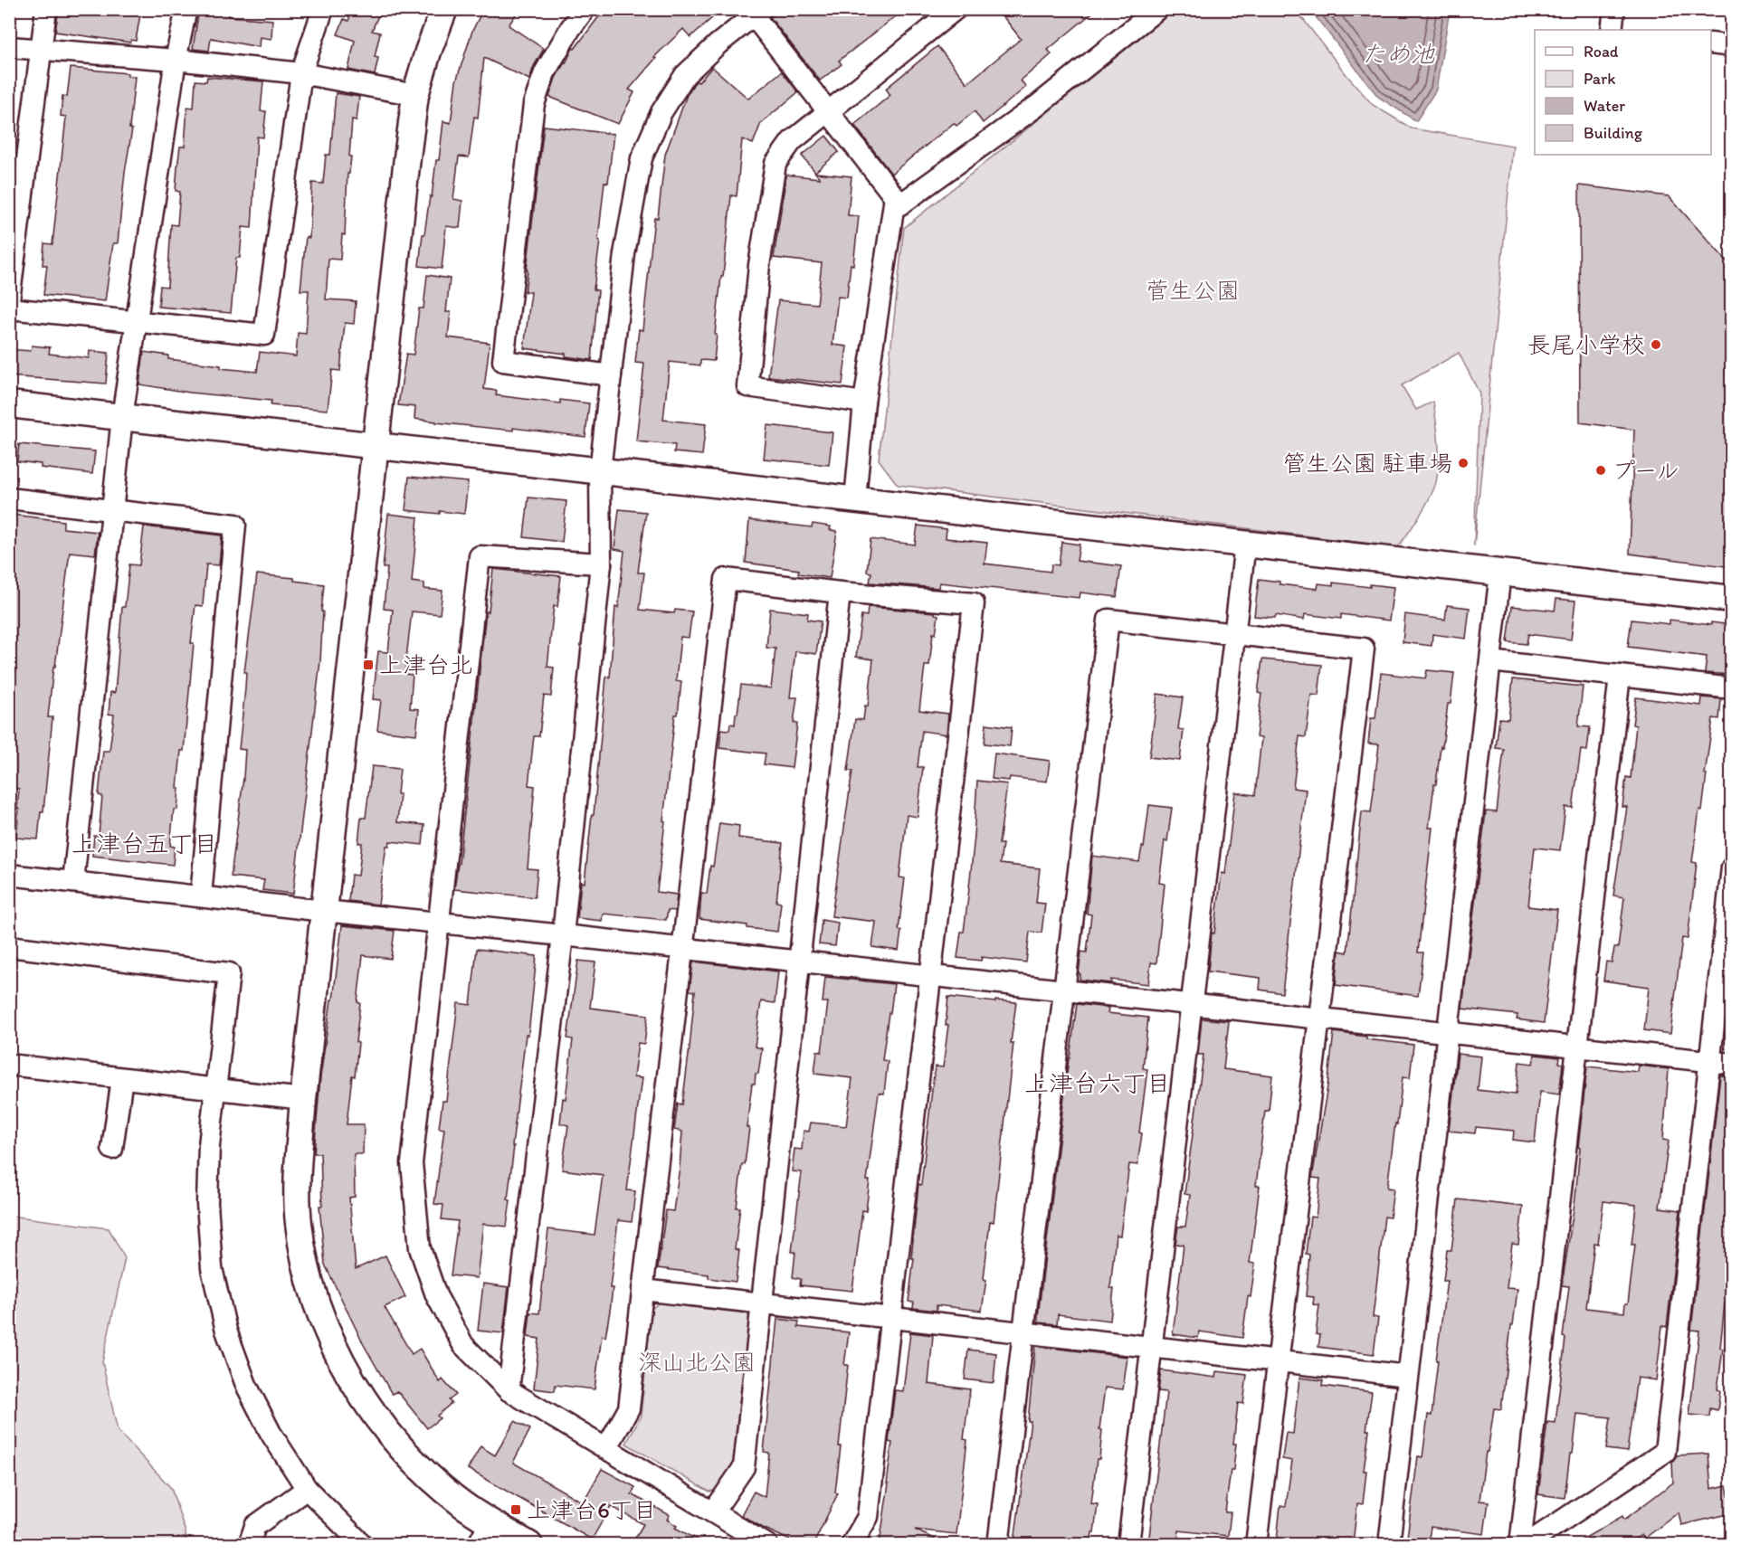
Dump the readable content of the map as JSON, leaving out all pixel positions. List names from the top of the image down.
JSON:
{
  "districts": ["上津台五丁目", "上津台六丁目"],
  "water": ["ため池"],
  "parks": ["菅生公園", "深山北公園"],
  "places": {
    "other": ["長尾小学校", "管生公園 駐車場", "プール"],
    "transit": ["上津台北", "上津台6丁目"]
  },
  "legend": [
    "Road",
    "Park",
    "Water",
    "Building"
  ]
}
